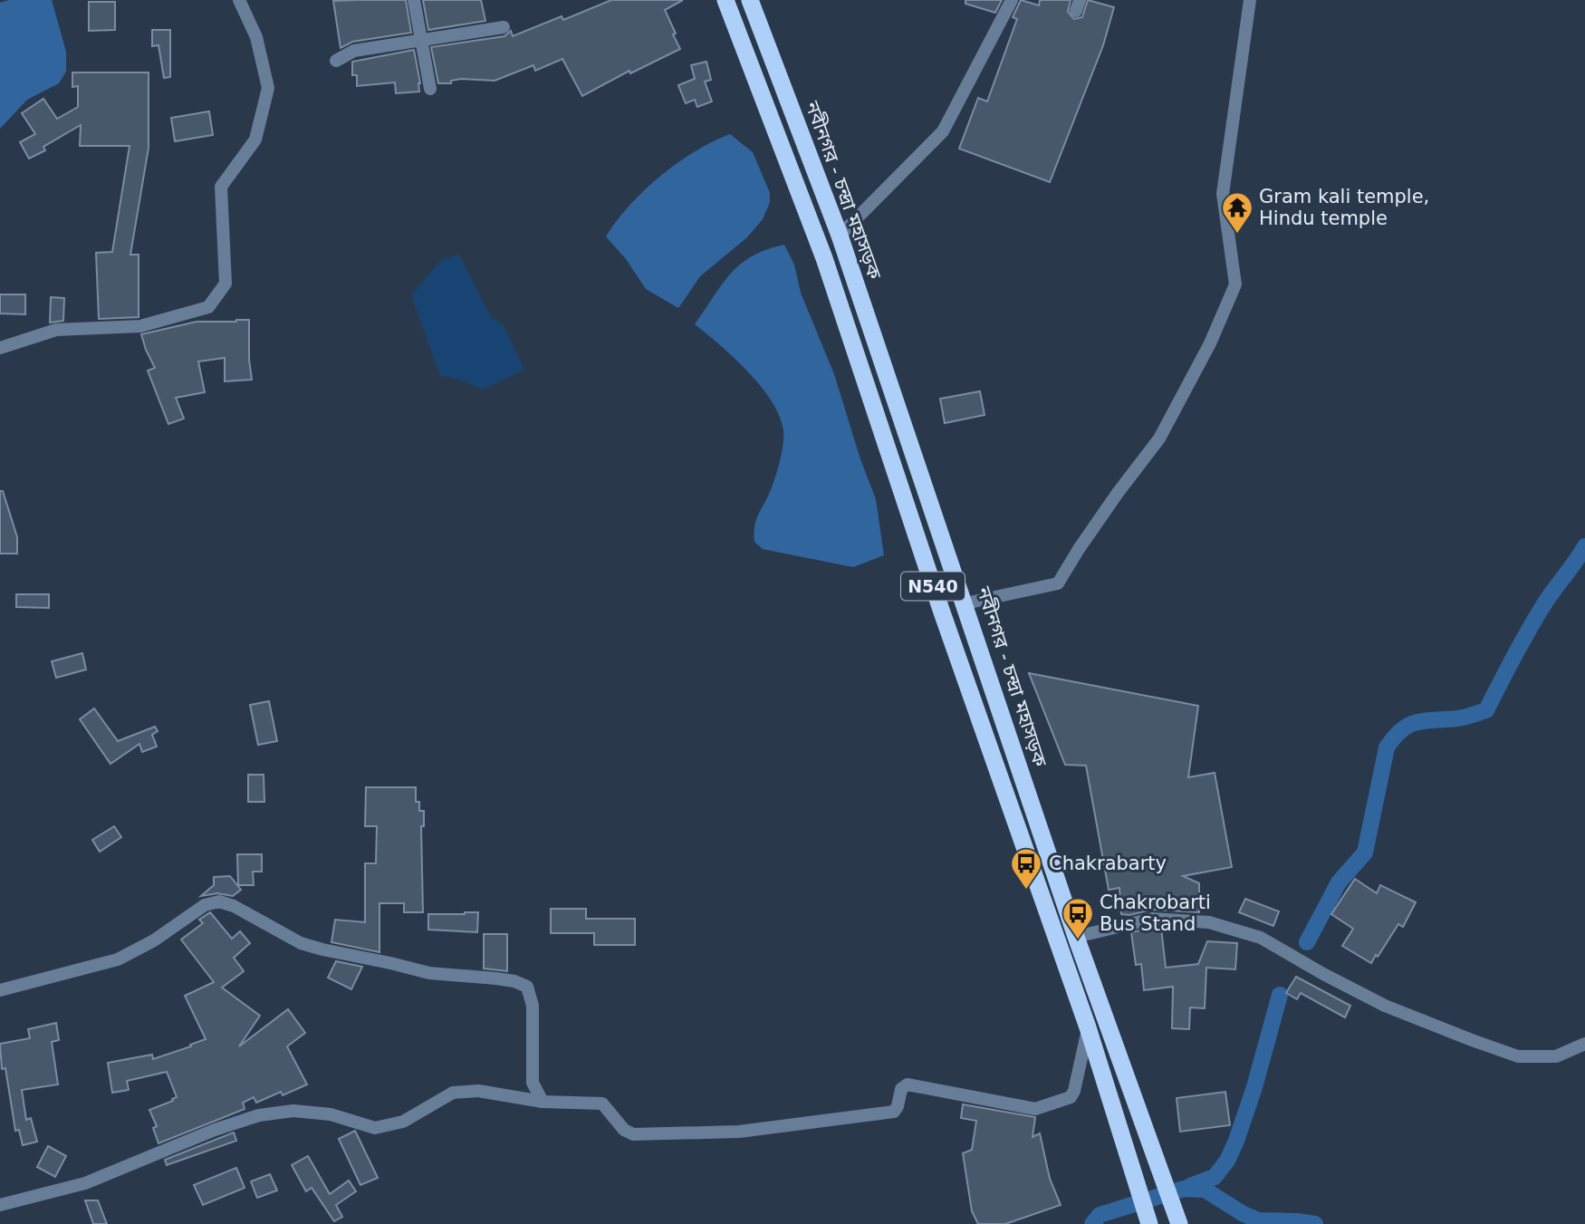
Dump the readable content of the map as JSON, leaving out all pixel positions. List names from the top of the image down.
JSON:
{
  "streets": {
    "highway": ["নবীনগর - চন্দ্রা মহাসড়ক", "N540"]
  },
  "places": {
    "temple": ["Gram kali temple, Hindu temple"],
    "bus stop": ["Chakrabarty", "Chakrobarti Bus Stand"]
  }
}
